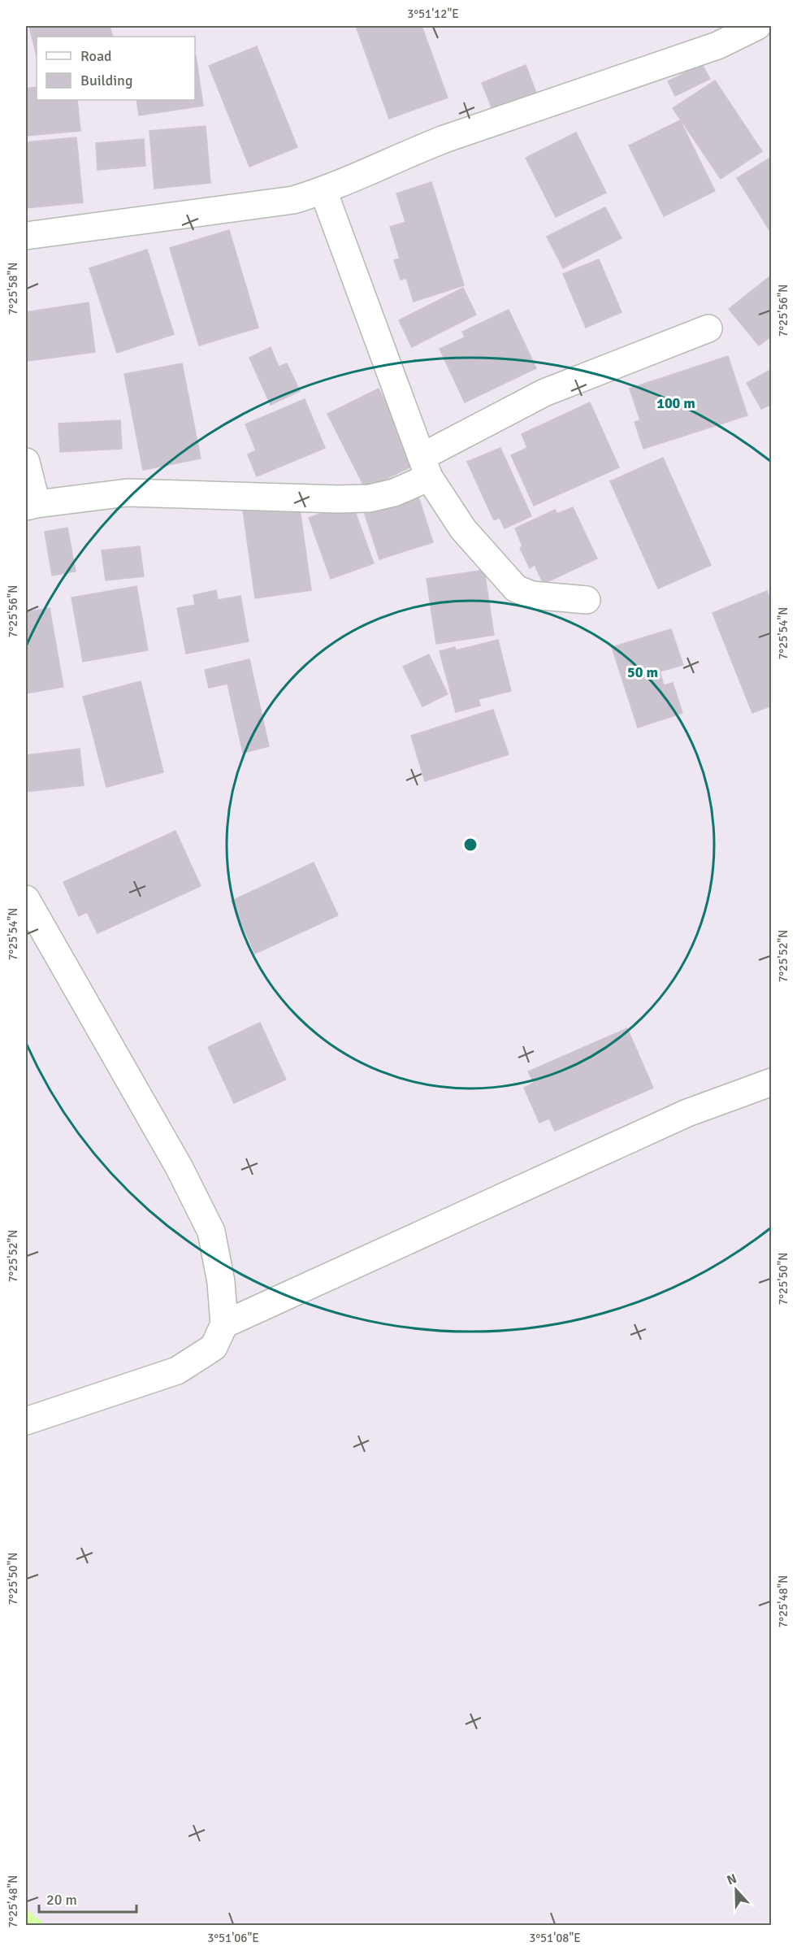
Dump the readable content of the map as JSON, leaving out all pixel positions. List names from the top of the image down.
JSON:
{
  "legend": ["Road", "Building"],
  "scale_bar": "20 m",
  "north": "top",
  "coordinates": [
    "3°51'12\"E",
    "7°25'58\"N",
    "7°25'56\"N",
    "7°25'54\"N",
    "7°25'52\"N",
    "7°25'50\"N",
    "7°25'48\"N",
    "3°51'06\"E",
    "3°51'08\"E"
  ],
  "rings": ["100 m", "50 m"]
}
